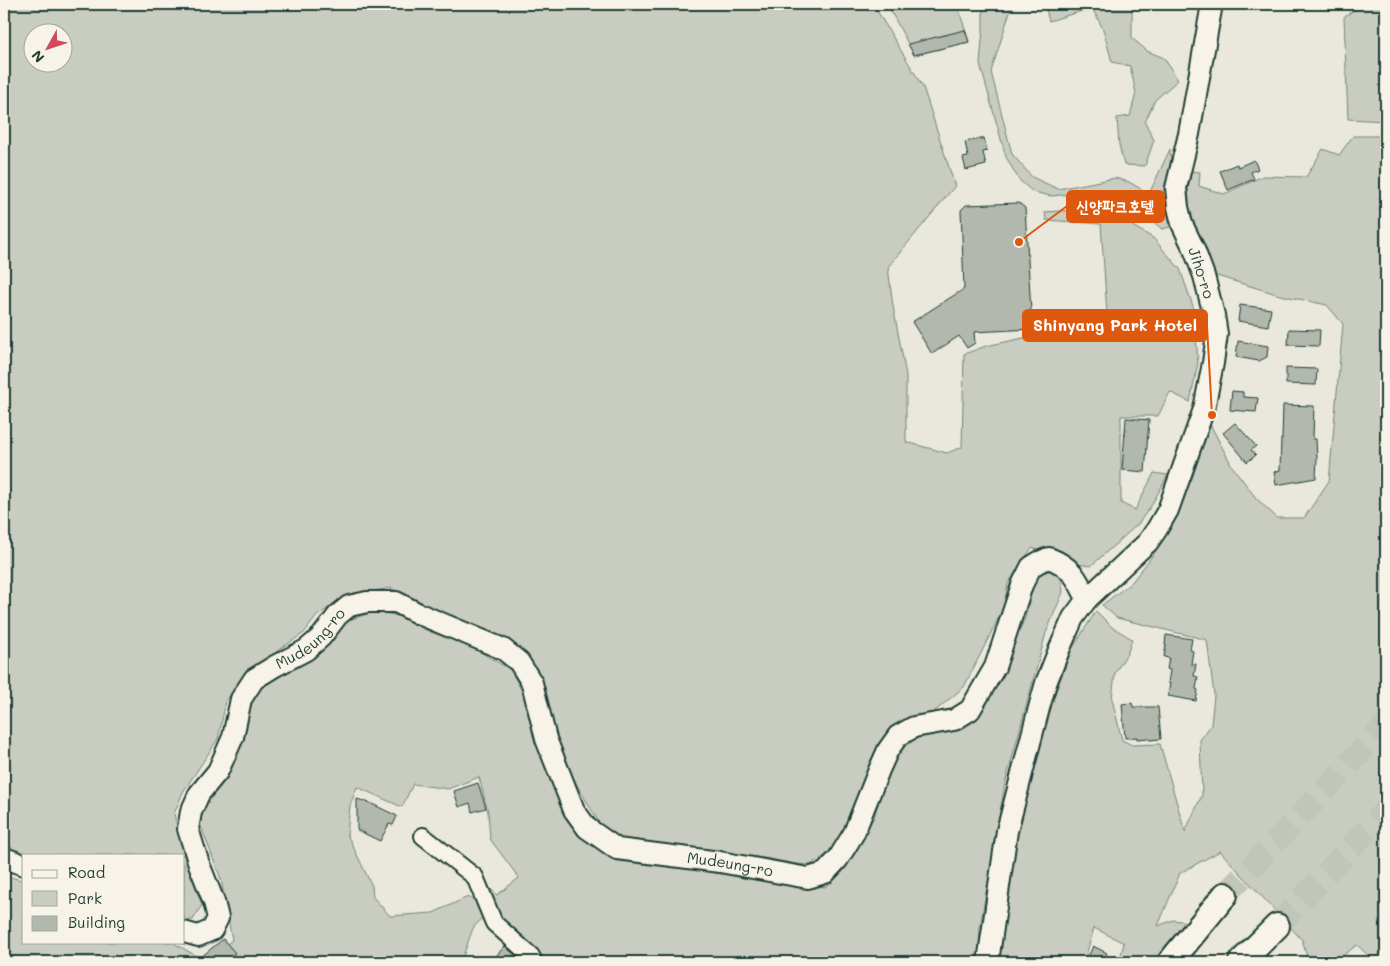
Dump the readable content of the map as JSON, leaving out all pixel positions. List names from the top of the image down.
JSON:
{
  "streets": {
    "main road": ["Jiho-ro", "Mudeung-ro"]
  },
  "crossings": [
    ["Jiho-ro", "Mudeung-ro"]
  ],
  "places": ["신양파크호텔", "Shinyang Park Hotel"],
  "legend": ["Road", "Park", "Building"],
  "north": "bottom left"
}
